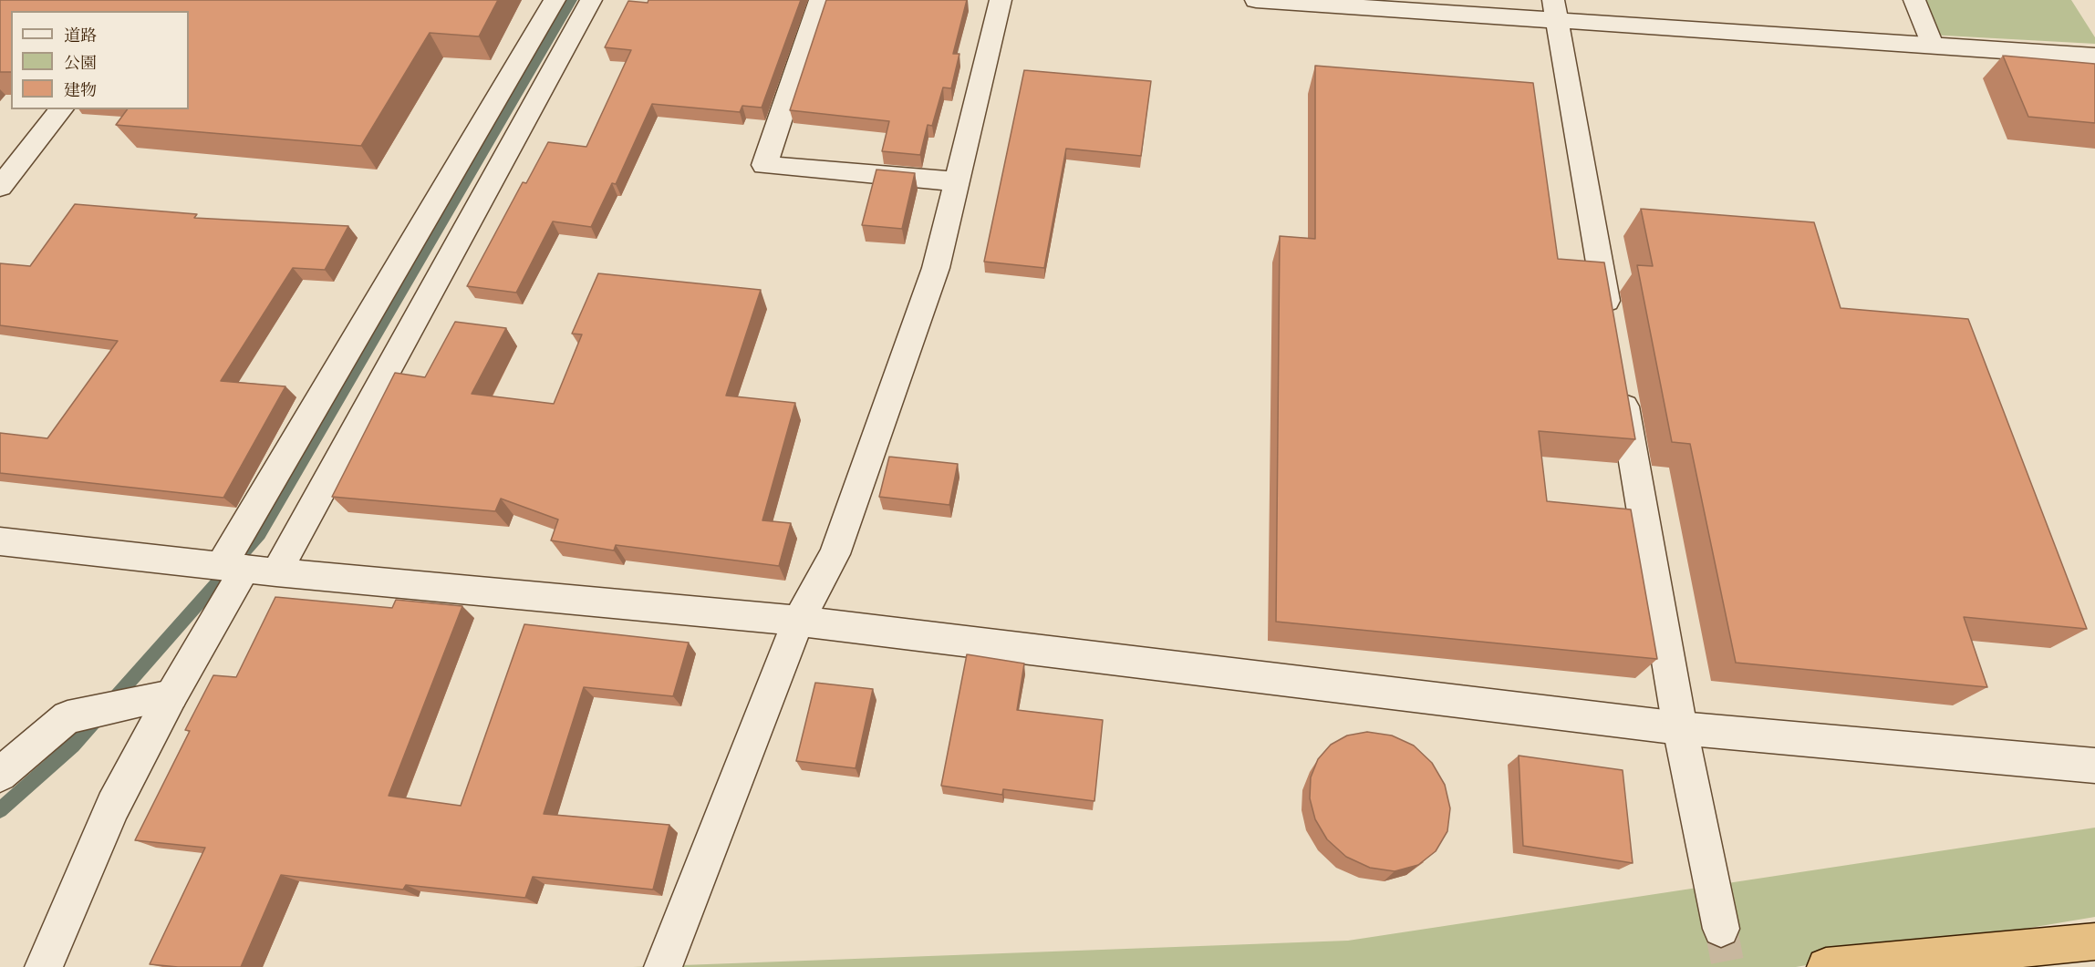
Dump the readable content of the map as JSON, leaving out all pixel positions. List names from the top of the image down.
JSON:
{
  "legend": ["道路", "公園", "建物"]
}
